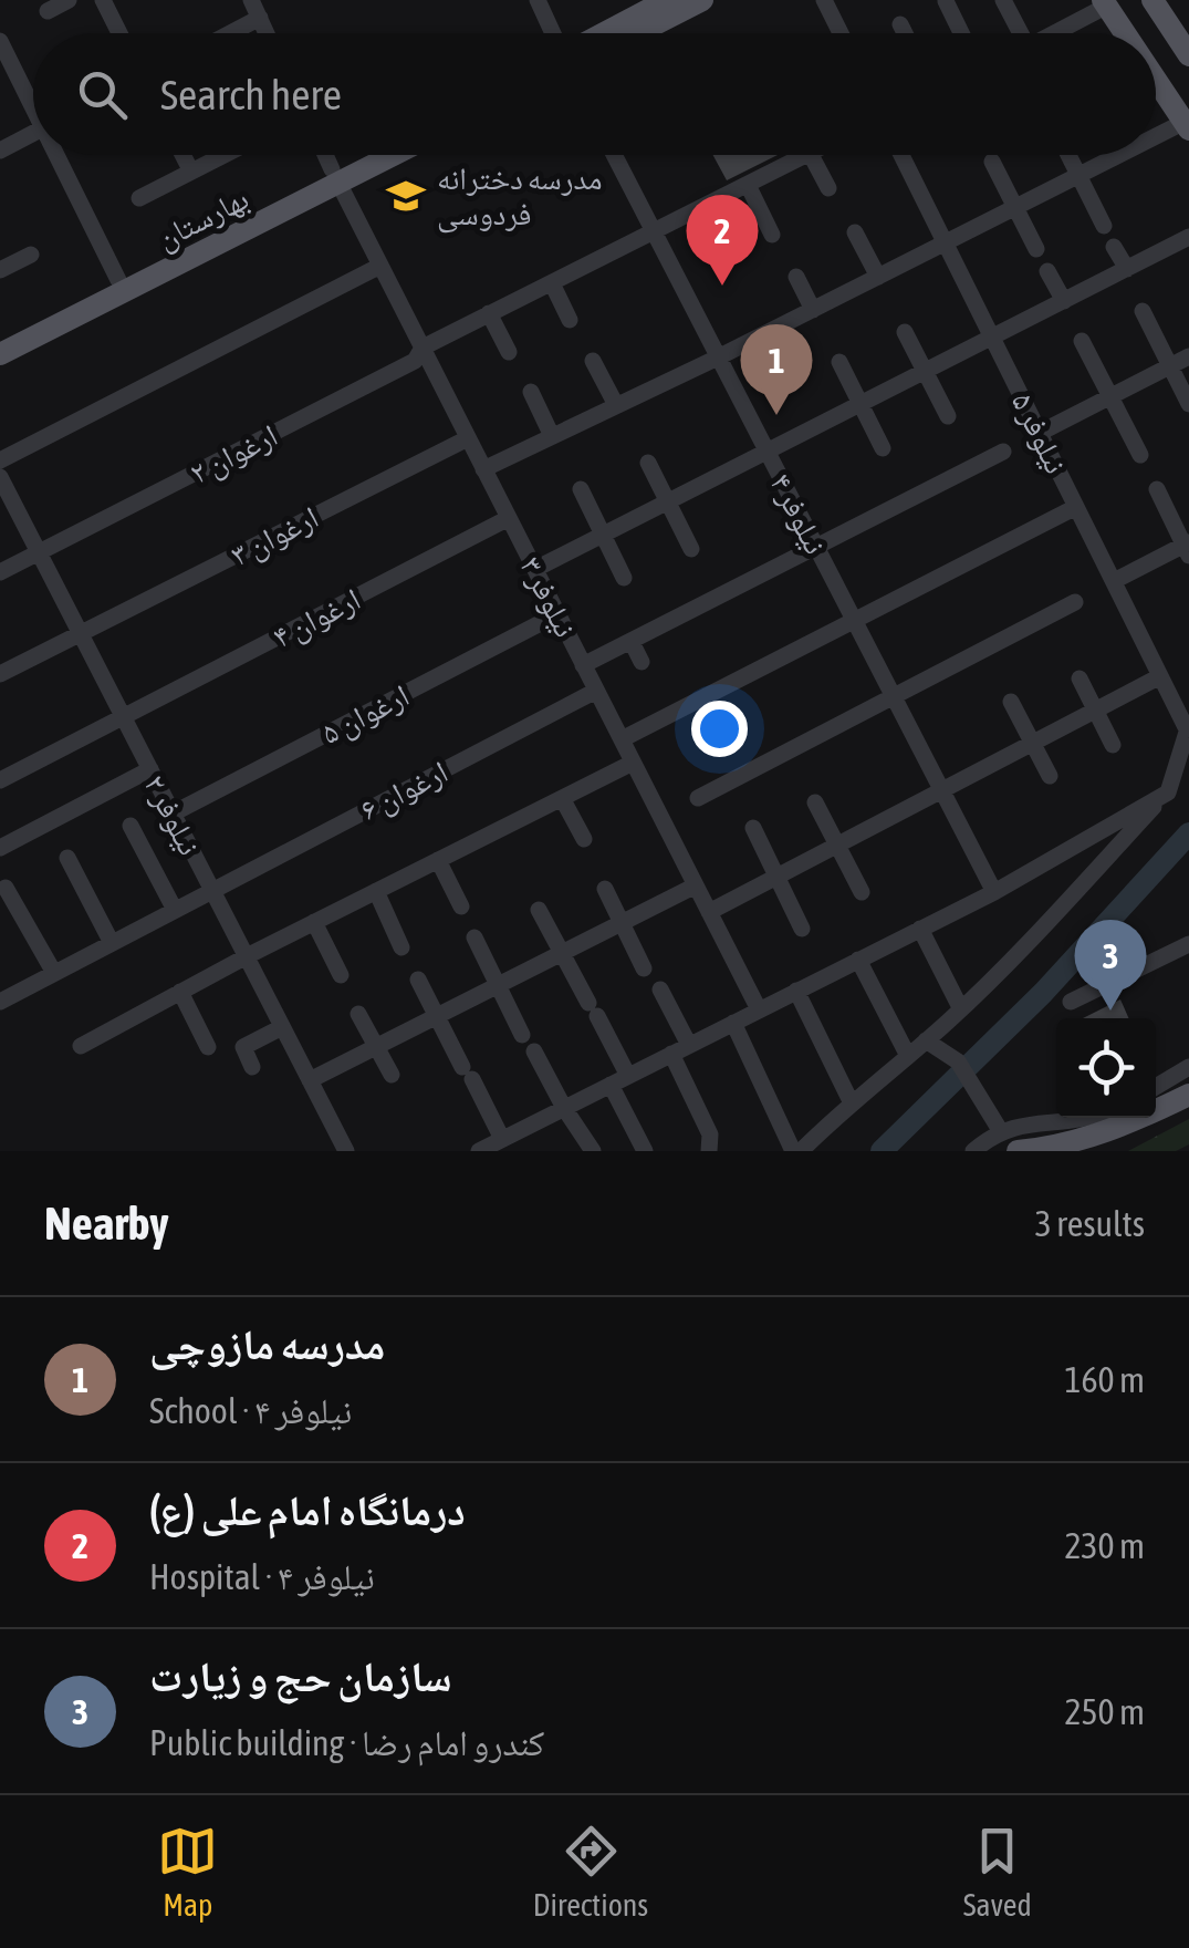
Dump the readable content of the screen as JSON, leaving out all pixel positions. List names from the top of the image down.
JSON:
{
  "streets": {
    "main road": ["بهارستان"],
    "street": [
      "نیلوفر ۵",
      "ارغوان ۲",
      "نیلوفر ۴",
      "ارغوان ۳",
      "نیلوفر ۳",
      "ارغوان ۴",
      "ارغوان ۵",
      "ارغوان ۶",
      "نیلوفر ۲"
    ]
  },
  "crossings": [
    ["بهارستان", "نیلوفر ۳"],
    ["ارغوان ۲", "نیلوفر ۴"],
    ["ارغوان ۲", "نیلوفر ۳"],
    ["ارغوان ۲", "نیلوفر ۲"],
    ["ارغوان ۳", "نیلوفر ۳"],
    ["ارغوان ۳", "نیلوفر ۲"],
    ["نیلوفر ۳", "ارغوان ۴"],
    ["نیلوفر ۳", "ارغوان ۵"],
    ["نیلوفر ۳", "ارغوان ۶"],
    ["ارغوان ۴", "نیلوفر ۲"],
    ["ارغوان ۵", "نیلوفر ۲"],
    ["ارغوان ۶", "نیلوفر ۲"]
  ],
  "places": {
    "school or university": ["مدرسه دخترانه فردوسی"]
  },
  "page": {
    "search": "Search here",
    "pins": ["2", "1", "3"],
    "heading": ["Nearby", "3 results"],
    "list": [
      {
        "mark": "1",
        "name": "مدرسه مازوچی",
        "note": "School · نیلوفر ۴",
        "value": "160 m"
      },
      {
        "mark": "2",
        "name": "درمانگاه امام علی (ع)",
        "note": "Hospital · نیلوفر ۴",
        "value": "230 m"
      },
      {
        "mark": "3",
        "name": "سازمان حج و زیارت",
        "note": "Public building · کندرو امام رضا",
        "value": "250 m"
      }
    ],
    "nav": ["Map", "Directions", "Saved"]
  }
}
